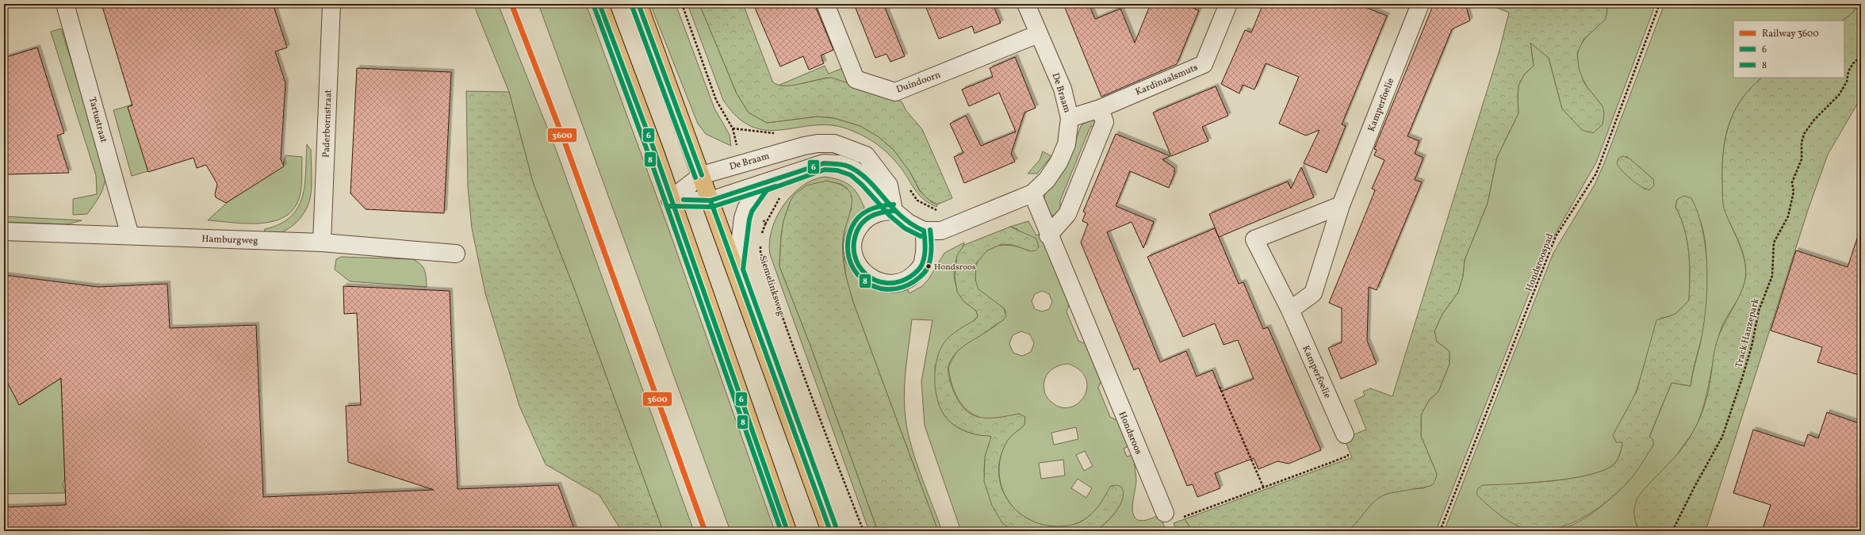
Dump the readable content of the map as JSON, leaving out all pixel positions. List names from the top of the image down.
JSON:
{
  "streets": {
    "street": [
      "Kardinaalsmuts",
      "Duindoorn",
      "De Braam",
      "Kamperfoelie",
      "Tartustraat",
      "Paderbornstraat",
      "Hamburgweg",
      "Hondsroos"
    ],
    "path": ["Hondsroospad", "Siemelinksweg", "Track Hanzepark"]
  },
  "crossings": [
    ["Kardinaalsmuts", "De Braam"],
    ["Duindoorn", "De Braam"],
    ["De Braam", "Hondsroos"],
    ["Tartustraat", "Hamburgweg"],
    ["Paderbornstraat", "Hamburgweg"]
  ],
  "places": ["Hondsroos"],
  "lines": ["rail line 3600", "transit line 6", "transit line 8"],
  "legend": ["Railway 3600", "6", "8"]
}
